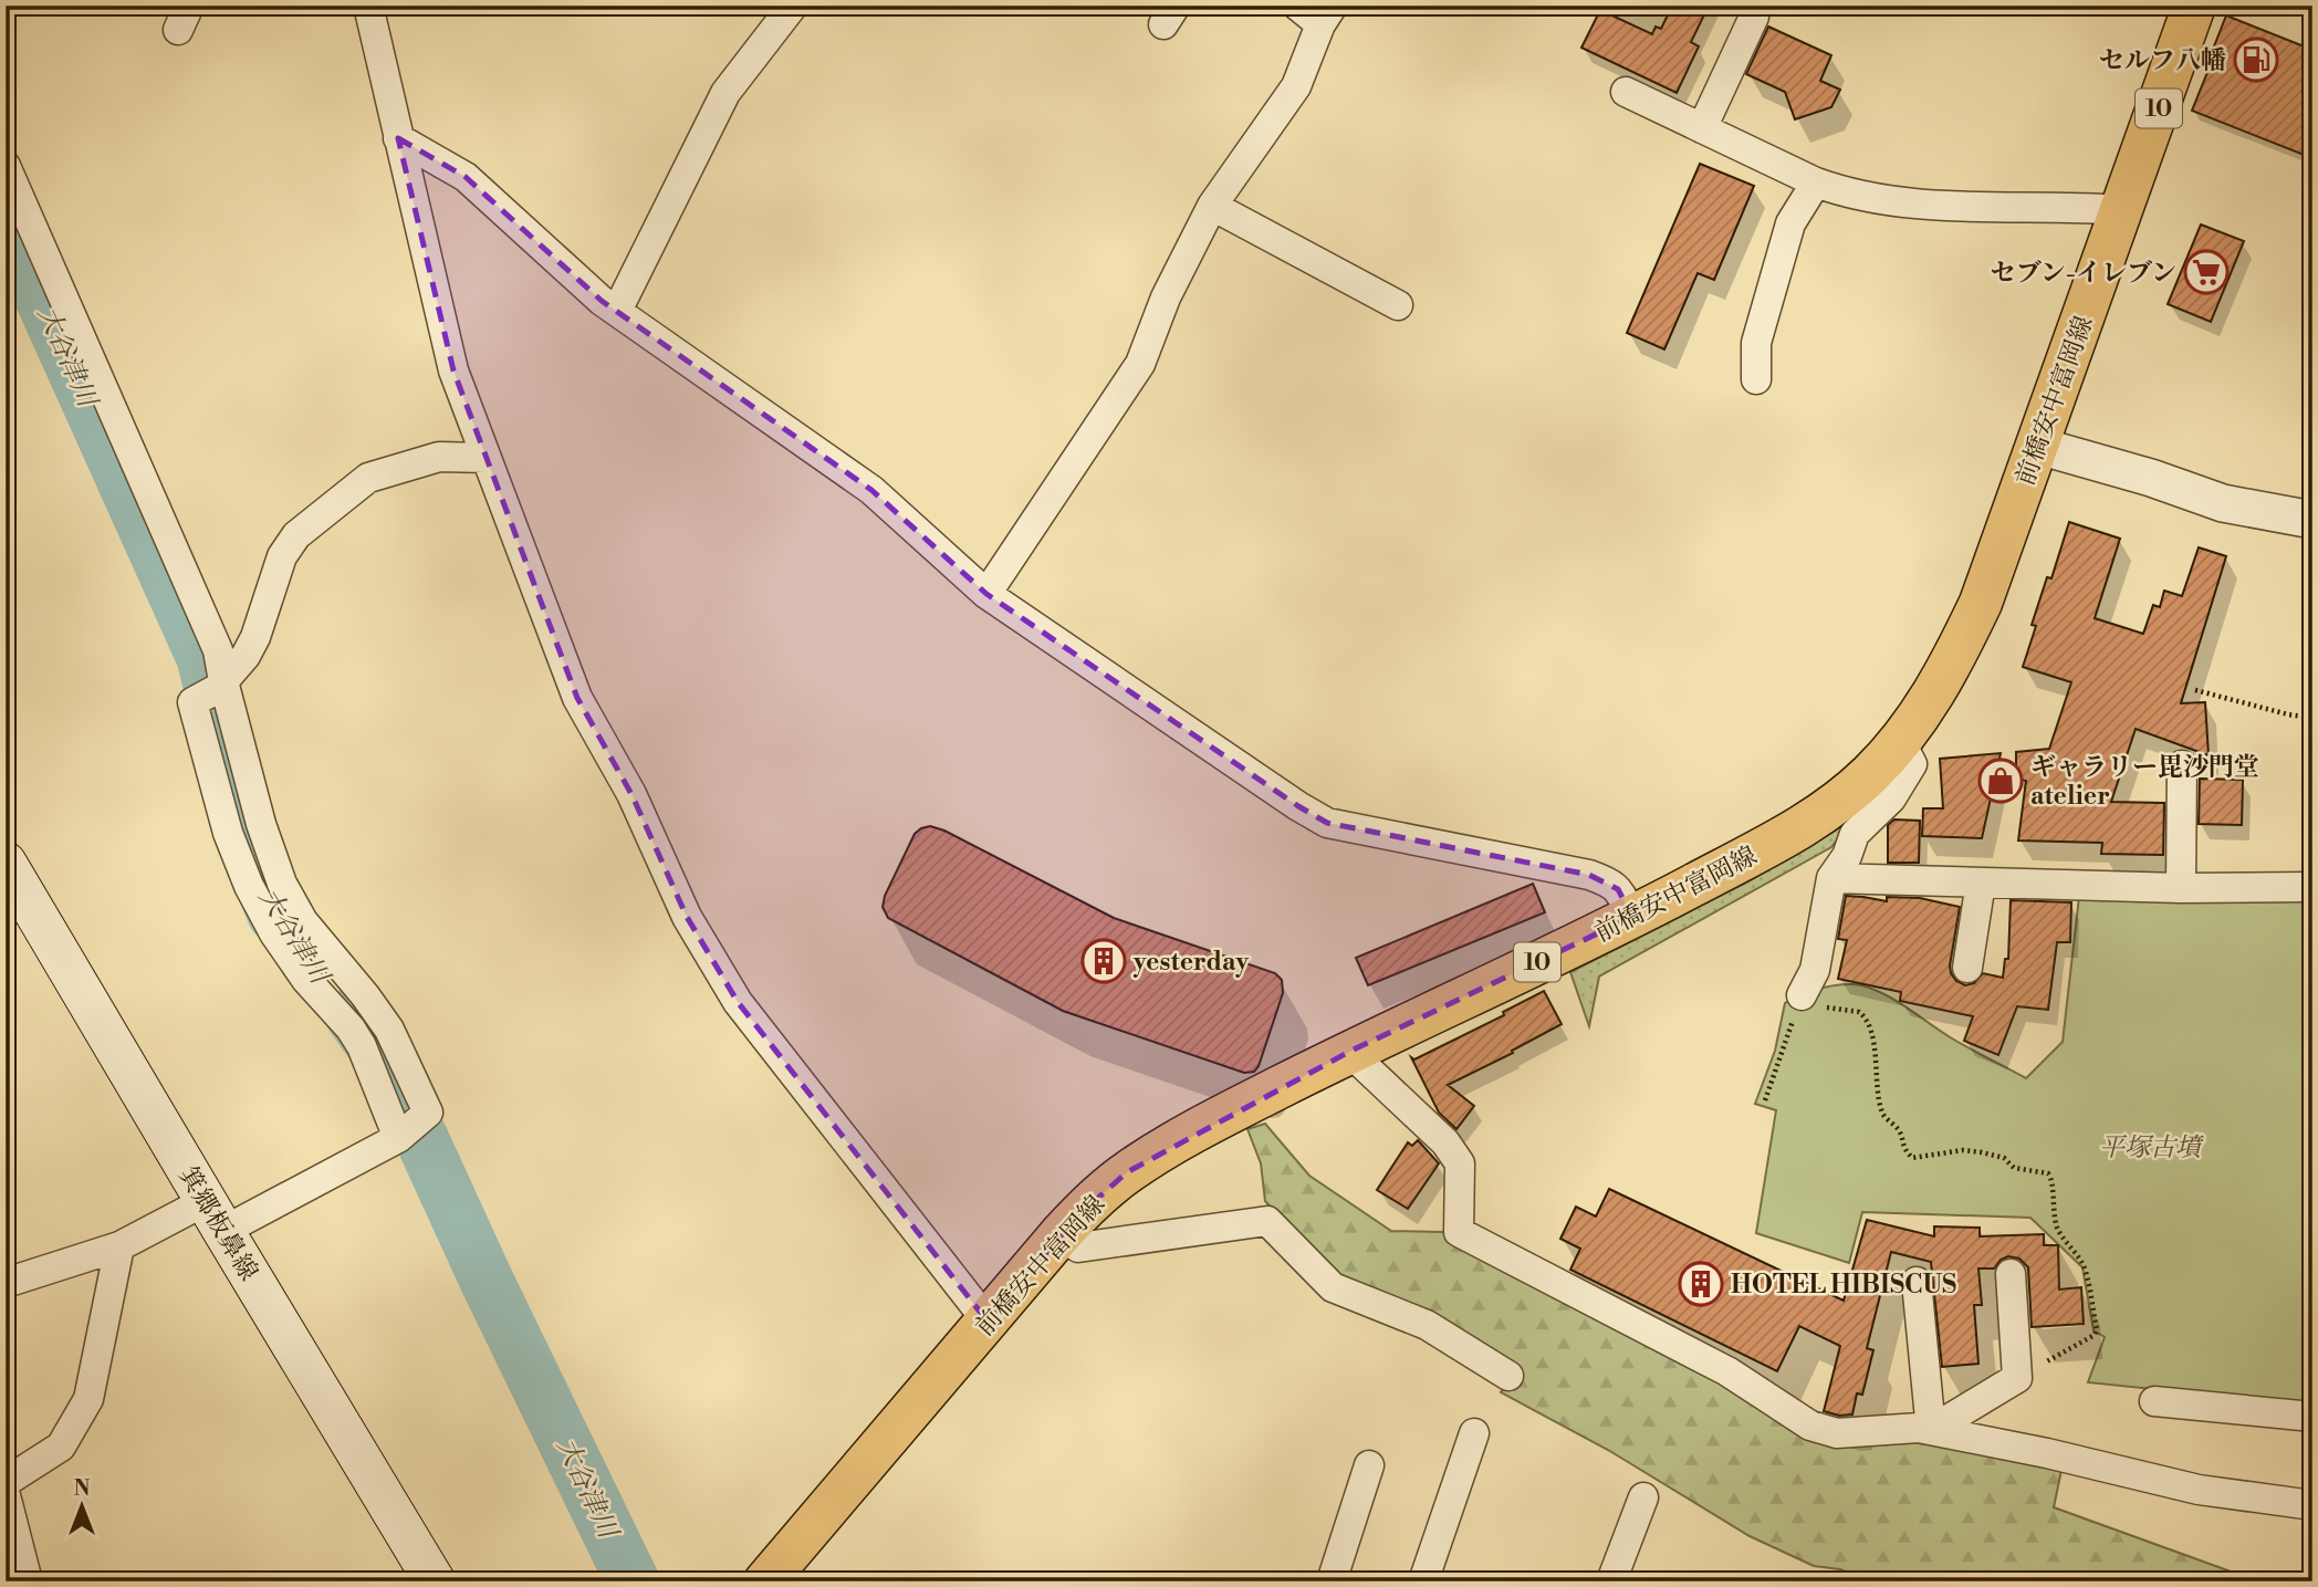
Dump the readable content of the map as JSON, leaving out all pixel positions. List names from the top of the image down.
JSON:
{
  "streets": {
    "main road": ["10", "前橋安中富岡線", "箕郷板鼻線"]
  },
  "water": ["大谷津川"],
  "parks": ["平塚古墳"],
  "places": {
    "fuel station": ["セルフ八幡"],
    "supermarket": ["セブン-イレブン"],
    "shop": ["ギャラリー毘沙門堂 atelier"],
    "building": ["yesterday", "HOTEL HIBISCUS"]
  },
  "north": "top"
}
